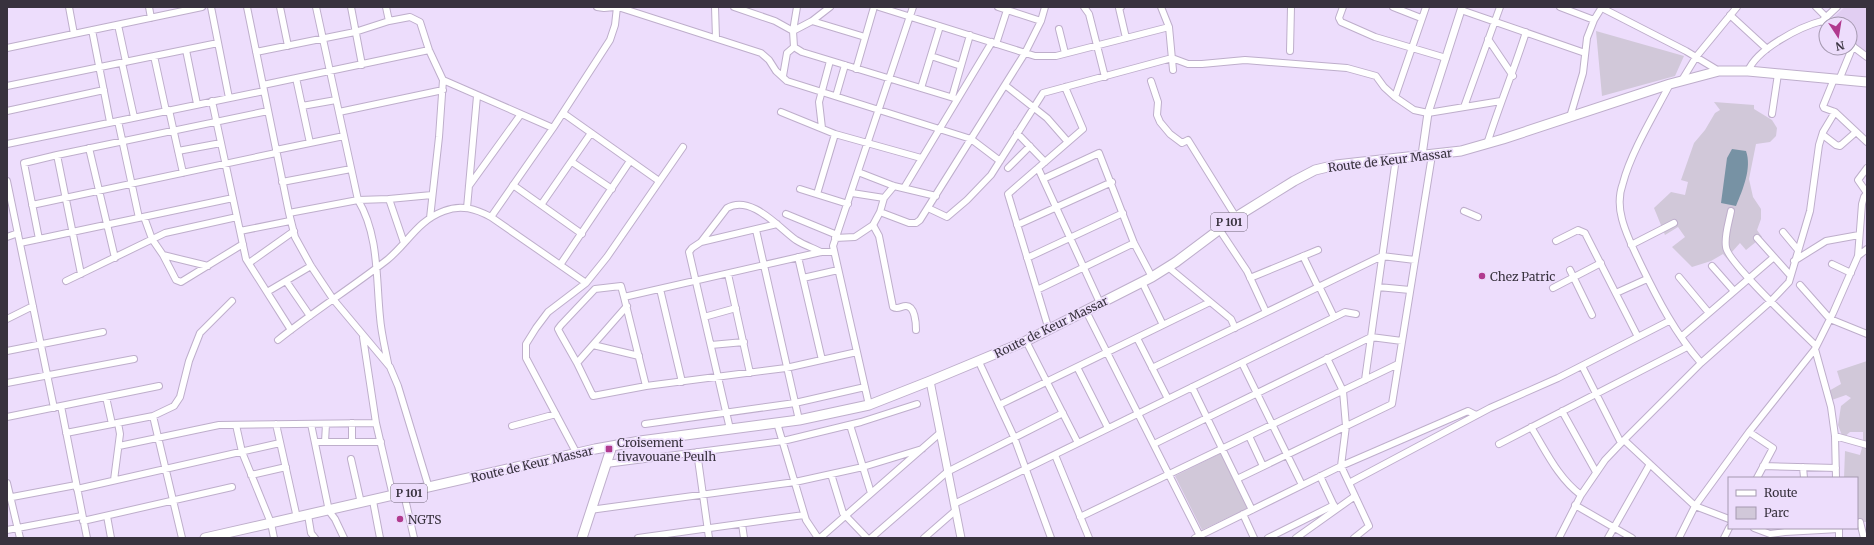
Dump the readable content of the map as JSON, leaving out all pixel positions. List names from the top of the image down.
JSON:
{
  "streets": {
    "main road": ["Route de Keur Massar", "P 101"]
  },
  "places": {
    "other": ["Chez Patric", "NGTS"],
    "transit": ["Croisement tivavouane Peulh"]
  },
  "legend": ["Route", "Parc"],
  "north": "bottom"
}
